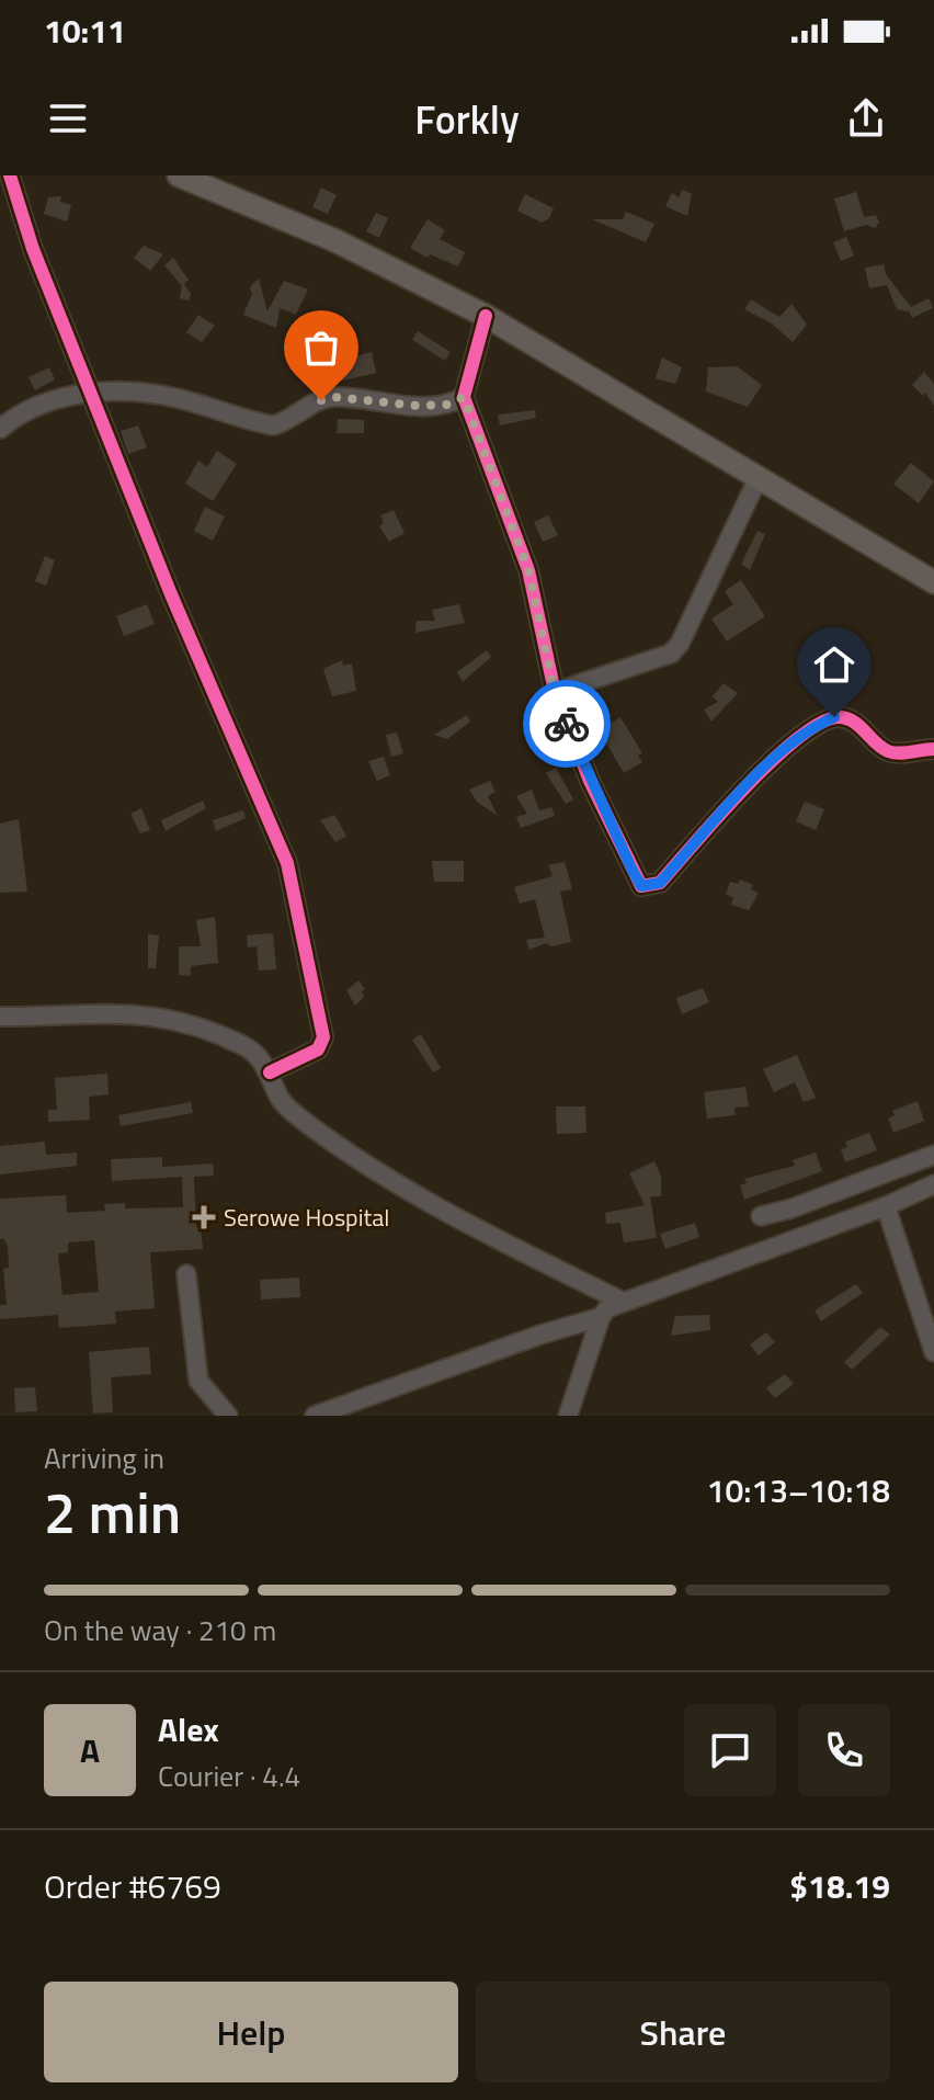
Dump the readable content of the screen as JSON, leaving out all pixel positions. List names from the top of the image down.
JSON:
{
  "places": {
    "health": ["Serowe Hospital"]
  },
  "page": {
    "status": "10:11",
    "header": "Forkly",
    "heading": ["2 min", "Arriving in", "10:13–10:18"],
    "panel": [
      "Alex",
      "Courier · 4.4",
      "Order #6769",
      "$18.19"
    ],
    "bar": "On the way · 210 m",
    "round": "A",
    "buttons": ["Help", "Share"]
  }
}
